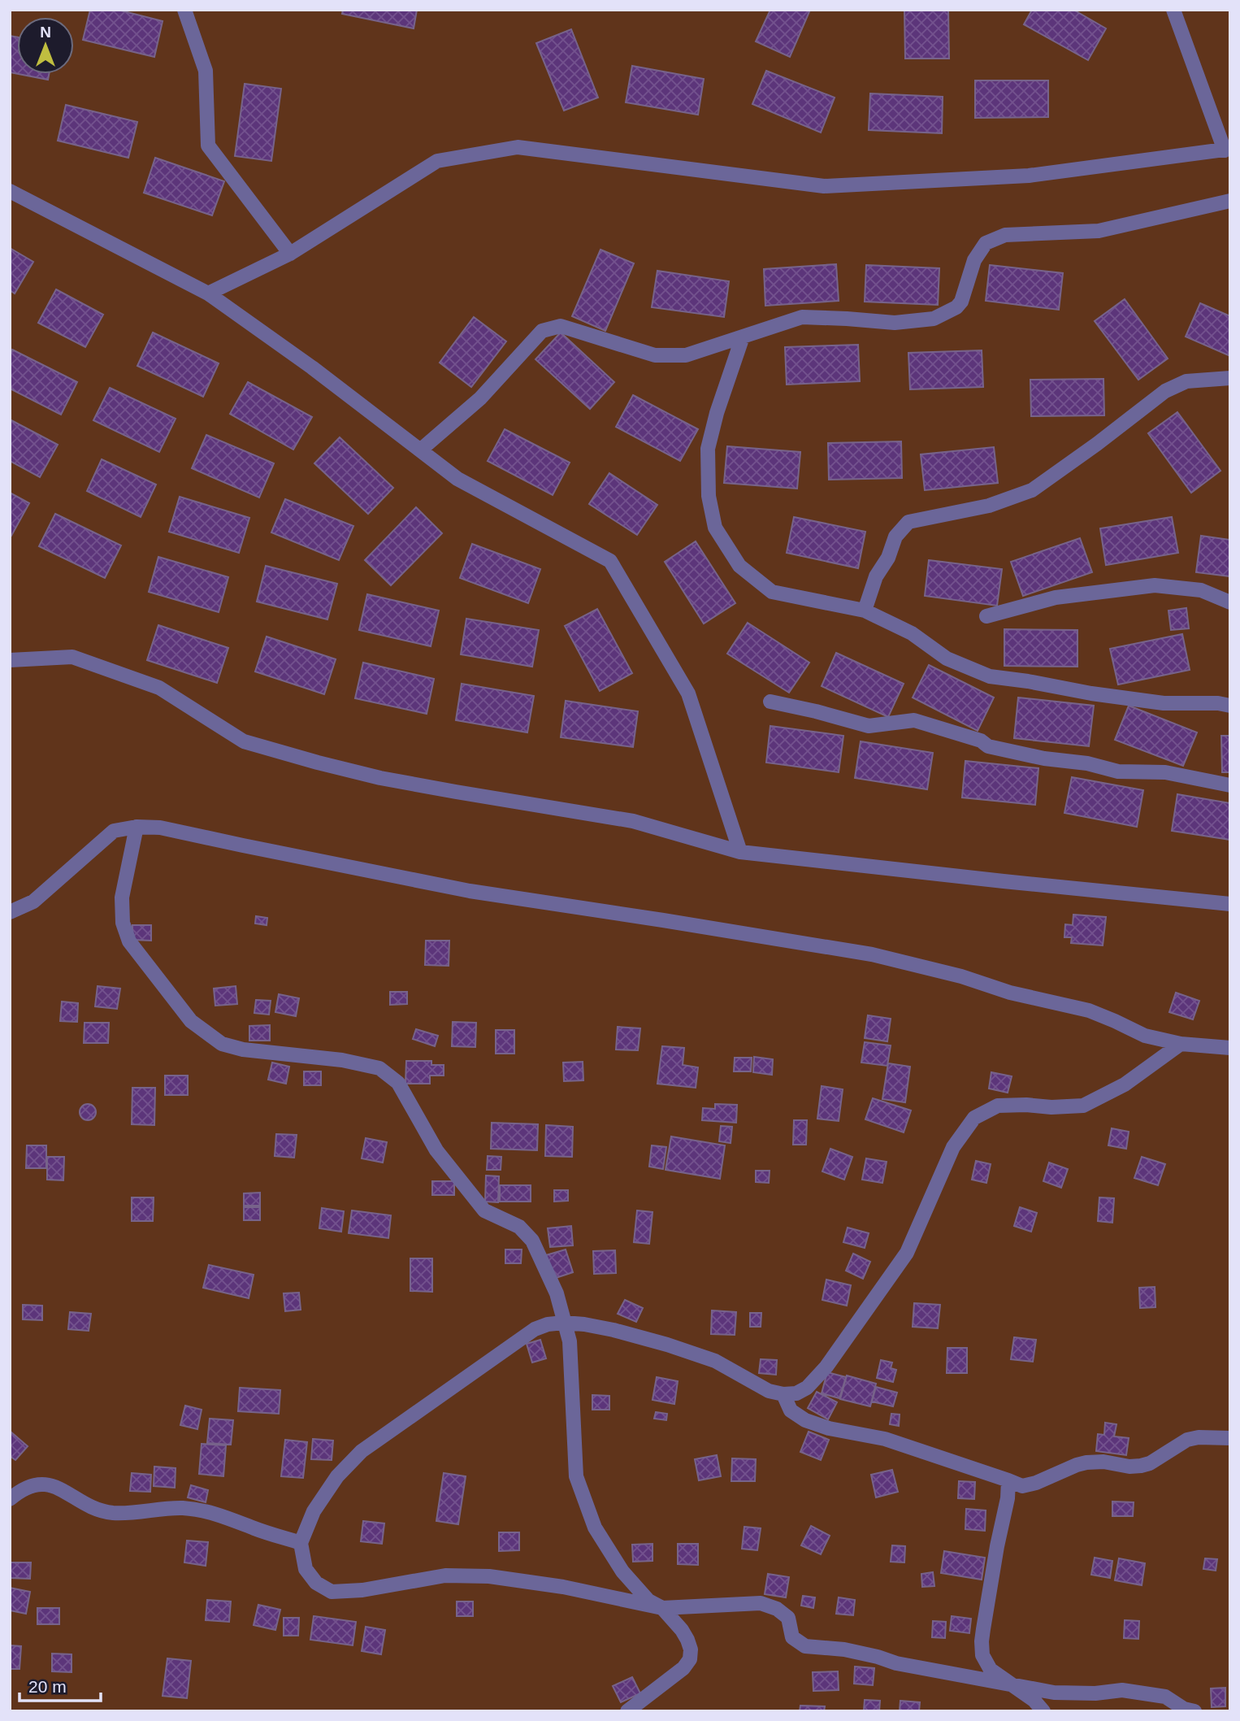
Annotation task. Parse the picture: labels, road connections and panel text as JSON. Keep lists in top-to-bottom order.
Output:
{
  "scale_bar": "20 m",
  "north": "top"
}
